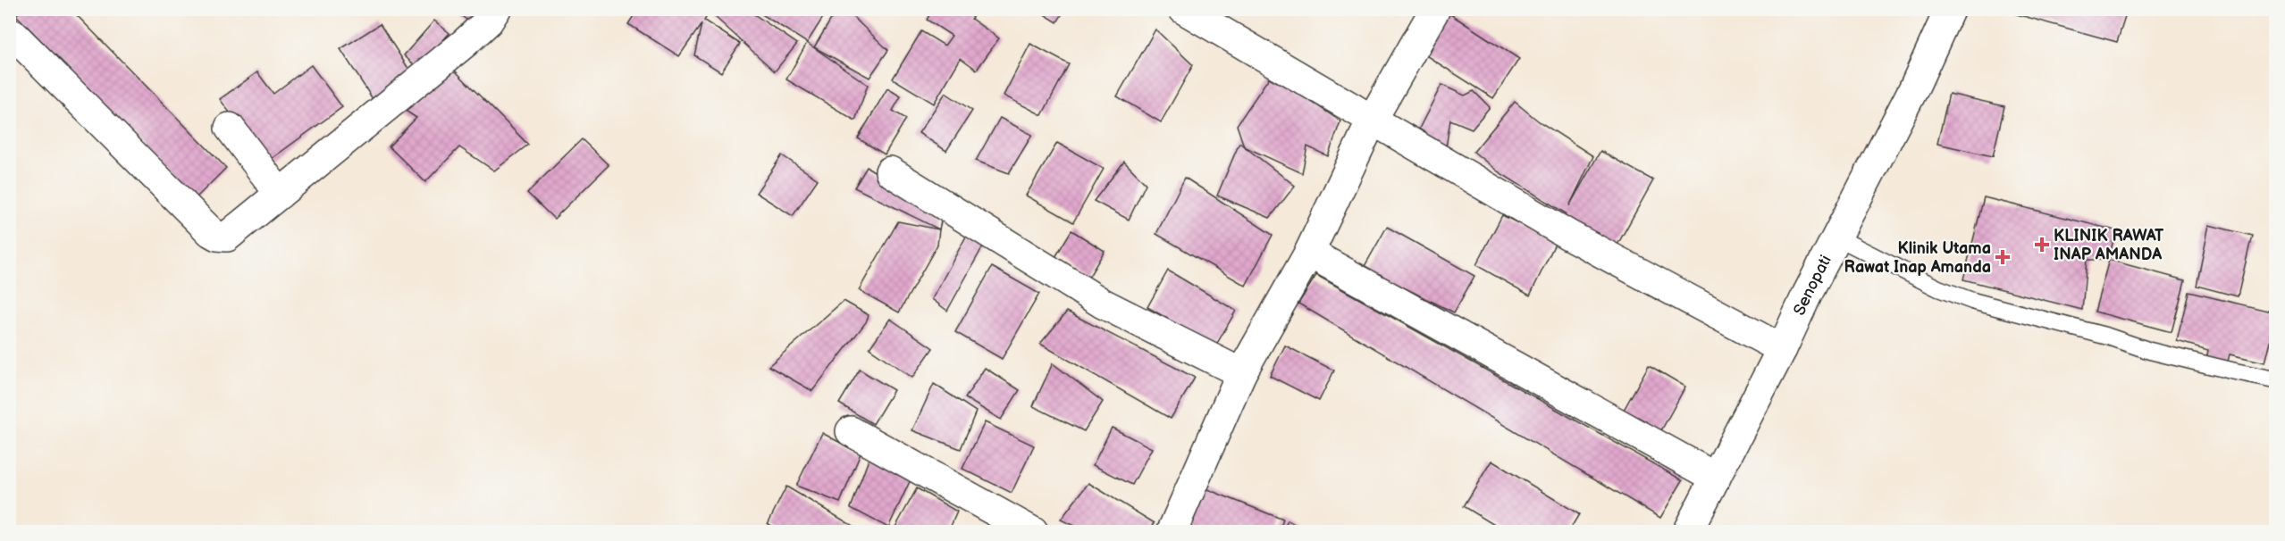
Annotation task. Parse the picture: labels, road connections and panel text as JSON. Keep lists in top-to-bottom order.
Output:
{
  "streets": {
    "street": ["Senopati"]
  },
  "places": {
    "health": ["KLINIK RAWAT INAP AMANDA", "Klinik Utama Rawat Inap Amanda"]
  }
}
